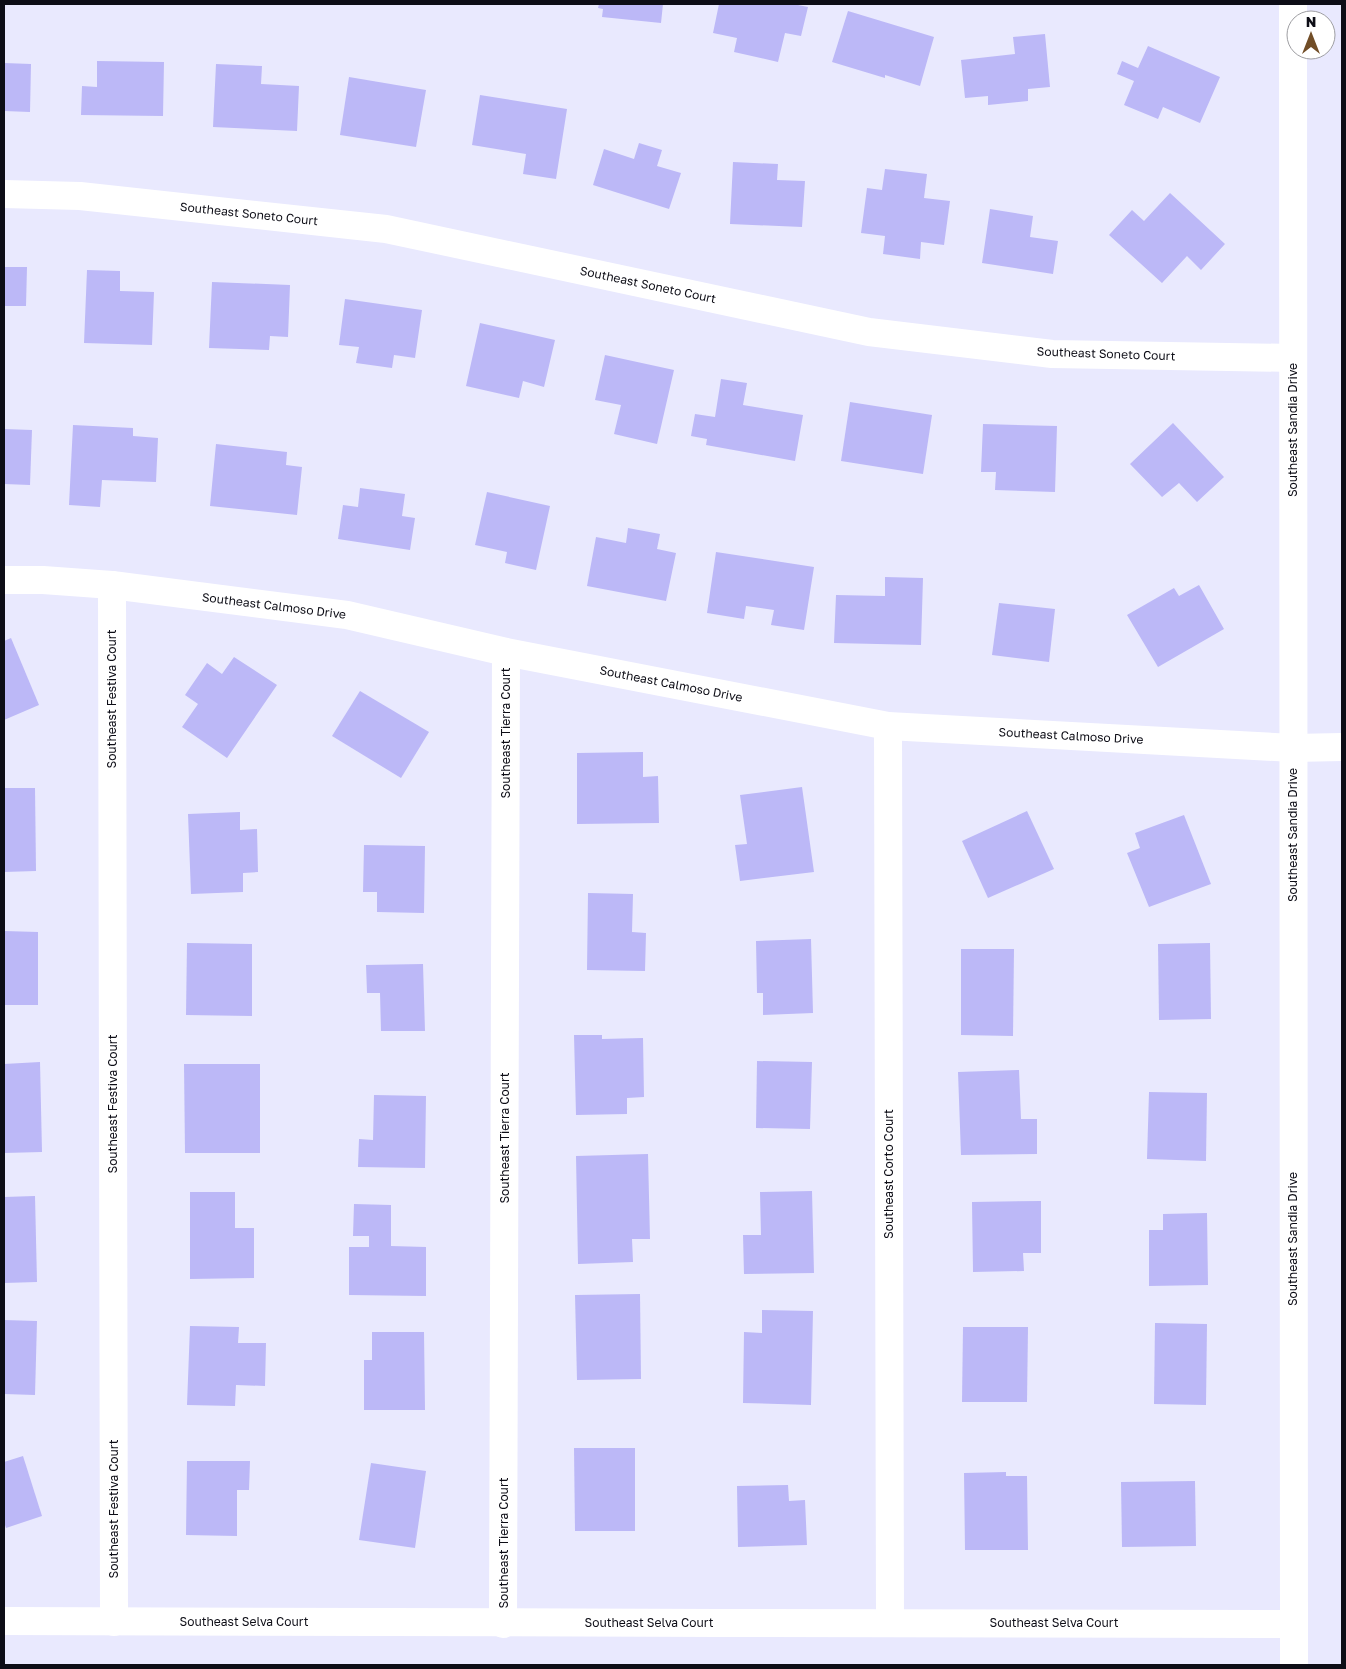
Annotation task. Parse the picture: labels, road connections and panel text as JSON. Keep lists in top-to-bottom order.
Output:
{
  "streets": {
    "street": [
      "Southeast Soneto Court",
      "Southeast Sandia Drive",
      "Southeast Calmoso Drive",
      "Southeast Festiva Court",
      "Southeast Tierra Court",
      "Southeast Corto Court",
      "Southeast Selva Court"
    ]
  },
  "crossings": [
    ["Southeast Soneto Court", "Southeast Sandia Drive"],
    ["Southeast Sandia Drive", "Southeast Calmoso Drive"],
    ["Southeast Sandia Drive", "Southeast Selva Court"],
    ["Southeast Calmoso Drive", "Southeast Festiva Court"],
    ["Southeast Calmoso Drive", "Southeast Tierra Court"],
    ["Southeast Calmoso Drive", "Southeast Corto Court"],
    ["Southeast Festiva Court", "Southeast Selva Court"],
    ["Southeast Tierra Court", "Southeast Selva Court"],
    ["Southeast Corto Court", "Southeast Selva Court"]
  ],
  "north": "top"
}
